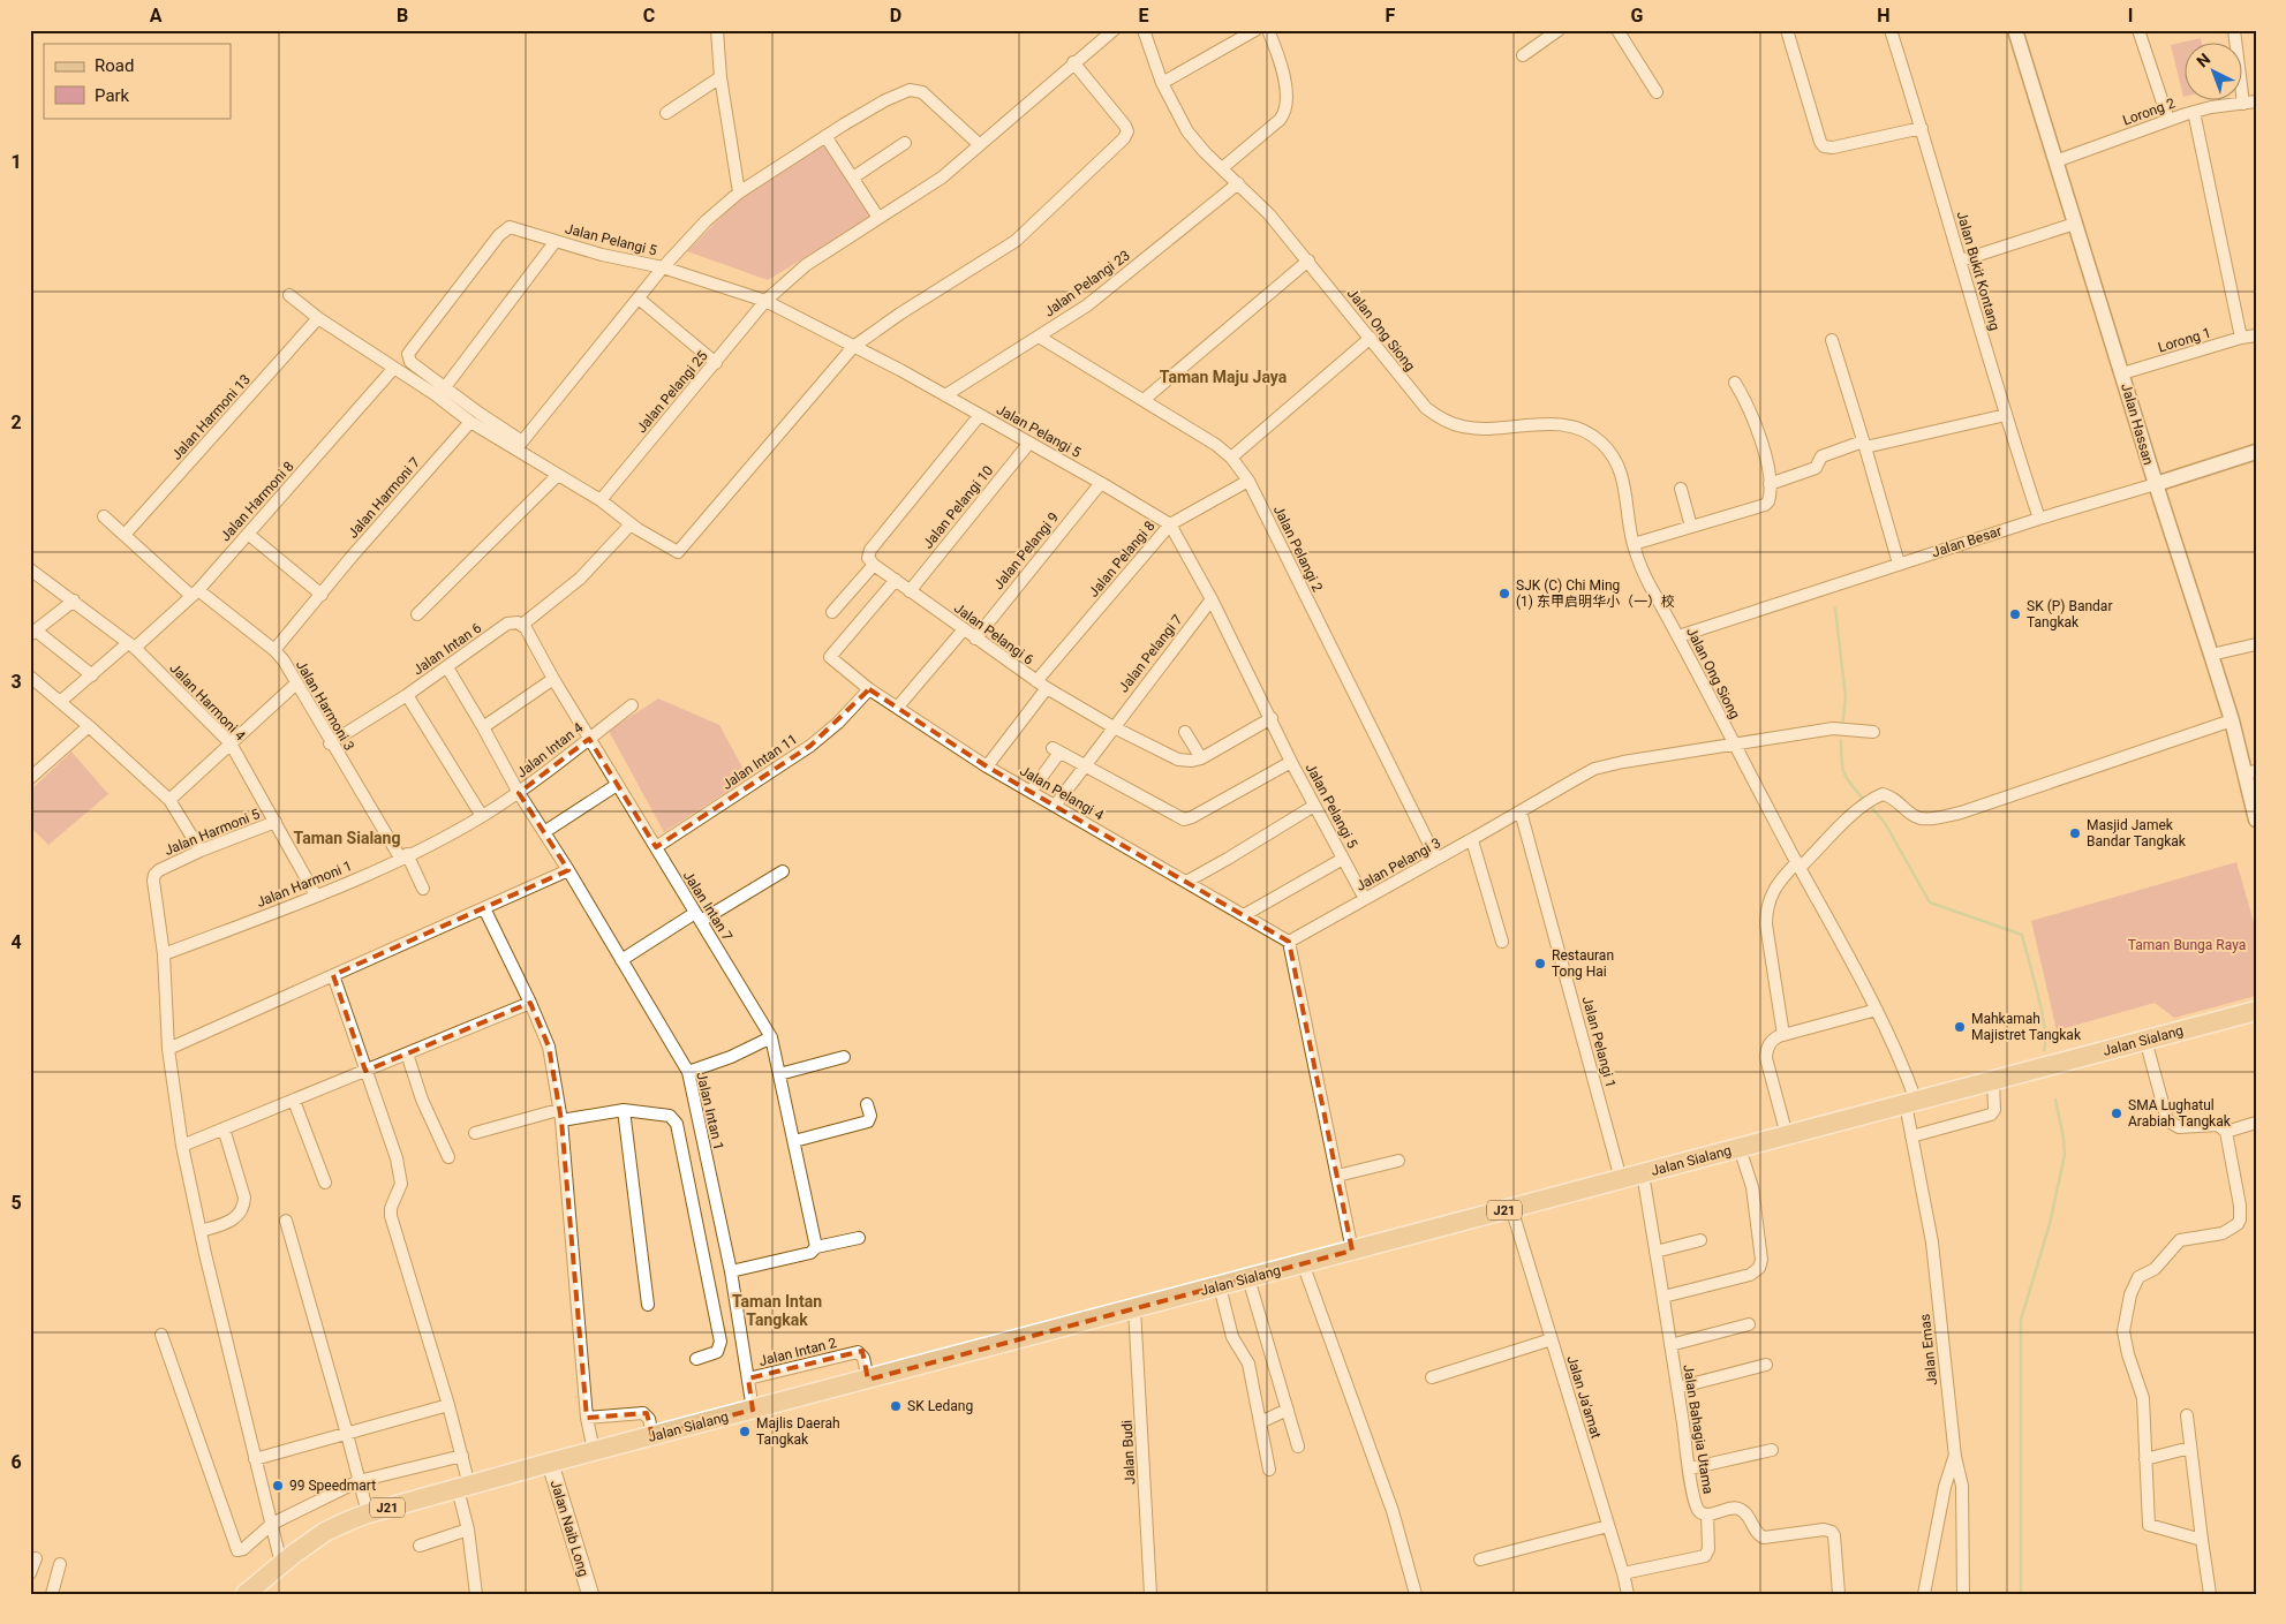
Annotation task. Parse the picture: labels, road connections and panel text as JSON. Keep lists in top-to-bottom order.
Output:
{
  "streets": {
    "main road": ["Jalan Sialang", "J21", "Jalan Naib Long"],
    "street": [
      "Lorong 2",
      "Jalan Pelangi 5",
      "Jalan Bukit Kontang",
      "Jalan Pelangi 23",
      "Jalan Ong Siong",
      "Lorong 1",
      "Jalan Pelangi 25",
      "Jalan Harmoni 13",
      "Jalan Hassan",
      "Jalan Harmoni 7",
      "Jalan Harmoni 8",
      "Jalan Pelangi 10",
      "Jalan Besar",
      "Jalan Pelangi 2",
      "Jalan Pelangi 9",
      "Jalan Pelangi 8",
      "Jalan Pelangi 6",
      "Jalan Intan 6",
      "Jalan Pelangi 7",
      "Jalan Harmoni 4",
      "Jalan Harmoni 3",
      "Jalan Intan 4",
      "Jalan Intan 11",
      "Jalan Pelangi 4",
      "Jalan Harmoni 5",
      "Jalan Pelangi 3",
      "Jalan Harmoni 1",
      "Jalan Intan 7",
      "Jalan Pelangi 1",
      "Jalan Intan 1",
      "Jalan Emas",
      "Jalan Intan 2",
      "Jalan Ja'amat",
      "Jalan Bahagia Utama",
      "Jalan Budi"
    ]
  },
  "crossings": [
    ["Lorong 2", "Jalan Hassan"],
    ["Jalan Pelangi 5", "Jalan Pelangi 23"],
    ["Jalan Pelangi 5", "Jalan Pelangi 25"],
    ["Jalan Pelangi 5", "Jalan Pelangi 10"],
    ["Jalan Pelangi 5", "Jalan Pelangi 9"],
    ["Jalan Pelangi 5", "Jalan Pelangi 8"],
    ["Jalan Pelangi 5", "Jalan Pelangi 7"],
    ["Jalan Pelangi 5", "Jalan Pelangi 3"],
    ["Jalan Bukit Kontang", "Jalan Besar"],
    ["Jalan Pelangi 23", "Jalan Ong Siong"],
    ["Jalan Pelangi 23", "Jalan Pelangi 2"],
    ["Jalan Ong Siong", "Jalan Besar"],
    ["Jalan Ong Siong", "Jalan Pelangi 3"],
    ["Jalan Ong Siong", "Jalan Sialang"],
    ["Jalan Ong Siong", "Jalan Emas"],
    ["Lorong 1", "Jalan Hassan"],
    ["Jalan Harmoni 13", "Jalan Harmoni 3"],
    ["Jalan Hassan", "Jalan Besar"],
    ["Jalan Harmoni 7", "Jalan Harmoni 3"],
    ["Jalan Harmoni 8", "Jalan Harmoni 4"],
    ["Jalan Harmoni 8", "Jalan Harmoni 3"],
    ["Jalan Pelangi 10", "Jalan Pelangi 6"],
    ["Jalan Pelangi 2", "Jalan Pelangi 8"],
    ["Jalan Pelangi 2", "Jalan Pelangi 3"],
    ["Jalan Pelangi 9", "Jalan Pelangi 6"],
    ["Jalan Pelangi 8", "Jalan Pelangi 6"],
    ["Jalan Pelangi 6", "Jalan Pelangi 7"],
    ["Jalan Pelangi 6", "Jalan Pelangi 4"],
    ["Jalan Intan 6", "Jalan Harmoni 3"],
    ["Jalan Intan 6", "Jalan Intan 7"],
    ["Jalan Intan 6", "Jalan Intan 1"],
    ["Jalan Pelangi 7", "Jalan Pelangi 4"],
    ["Jalan Harmoni 4", "Jalan Harmoni 5"],
    ["Jalan Harmoni 4", "Jalan Harmoni 1"],
    ["Jalan Harmoni 3", "Jalan Harmoni 1"],
    ["Jalan Intan 4", "Jalan Harmoni 1"],
    ["Jalan Intan 4", "Jalan Intan 7"],
    ["Jalan Intan 4", "Jalan Intan 1"],
    ["Jalan Intan 11", "Jalan Pelangi 4"],
    ["Jalan Intan 11", "Jalan Intan 7"],
    ["Jalan Pelangi 4", "Jalan Pelangi 3"],
    ["Jalan Harmoni 5", "Jalan Harmoni 1"],
    ["Jalan Pelangi 3", "Jalan Pelangi 1"],
    ["Jalan Sialang", "Jalan Pelangi 1"],
    ["Jalan Sialang", "Jalan Intan 1"],
    ["Jalan Sialang", "Jalan Emas"],
    ["Jalan Sialang", "Jalan Intan 2"],
    ["Jalan Sialang", "Jalan Ja'amat"],
    ["Jalan Sialang", "Jalan Bahagia Utama"],
    ["Jalan Sialang", "Jalan Budi"],
    ["Jalan Sialang", "Jalan Naib Long"],
    ["Jalan Intan 1", "Jalan Intan 2"]
  ],
  "districts": ["Taman Maju Jaya", "Taman Sialang", "Taman Intan Tangkak"],
  "parks": ["Taman Bunga Raya"],
  "places": [
    "SJK (C) Chi Ming (1) 东甲启明华小（一）校",
    "SK (P) Bandar Tangkak",
    "Masjid Jamek Bandar Tangkak",
    "Restauran Tong Hai",
    "Mahkamah Majistret Tangkak",
    "SMA Lughatul Arabiah Tangkak",
    "SK Ledang",
    "Majlis Daerah Tangkak",
    "99 Speedmart"
  ],
  "legend": ["Road", "Park"],
  "north": "top left",
  "grid": {
    "columns": [
      "A",
      "B",
      "C",
      "D",
      "E",
      "F",
      "G",
      "H",
      "I"
    ],
    "rows": [
      "1",
      "2",
      "3",
      "4",
      "5",
      "6"
    ]
  }
}
